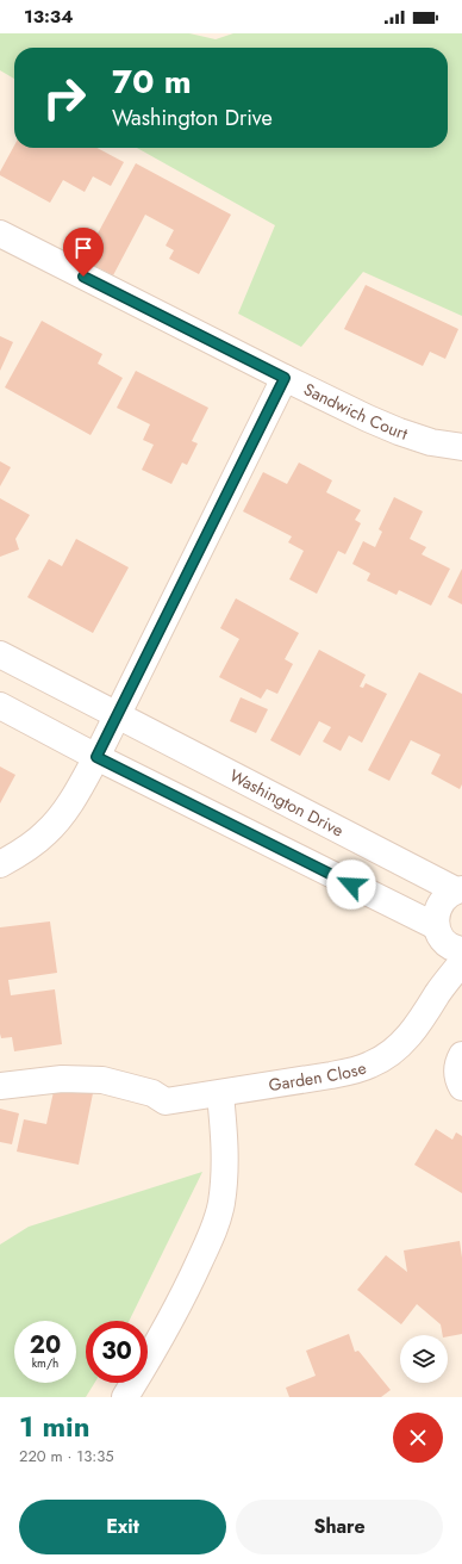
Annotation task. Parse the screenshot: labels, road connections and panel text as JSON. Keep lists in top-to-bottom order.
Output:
{
  "streets": {
    "street": ["Sandwich Court", "Washington Drive", "Garden Close"]
  },
  "page": {
    "status": "13:34",
    "turn": ["70 m", "Washington Drive"],
    "speed": "20 km/h",
    "limit": "30",
    "heading": ["1 min", "220 m · 13:35"],
    "buttons": ["Exit", "Share"]
  }
}
